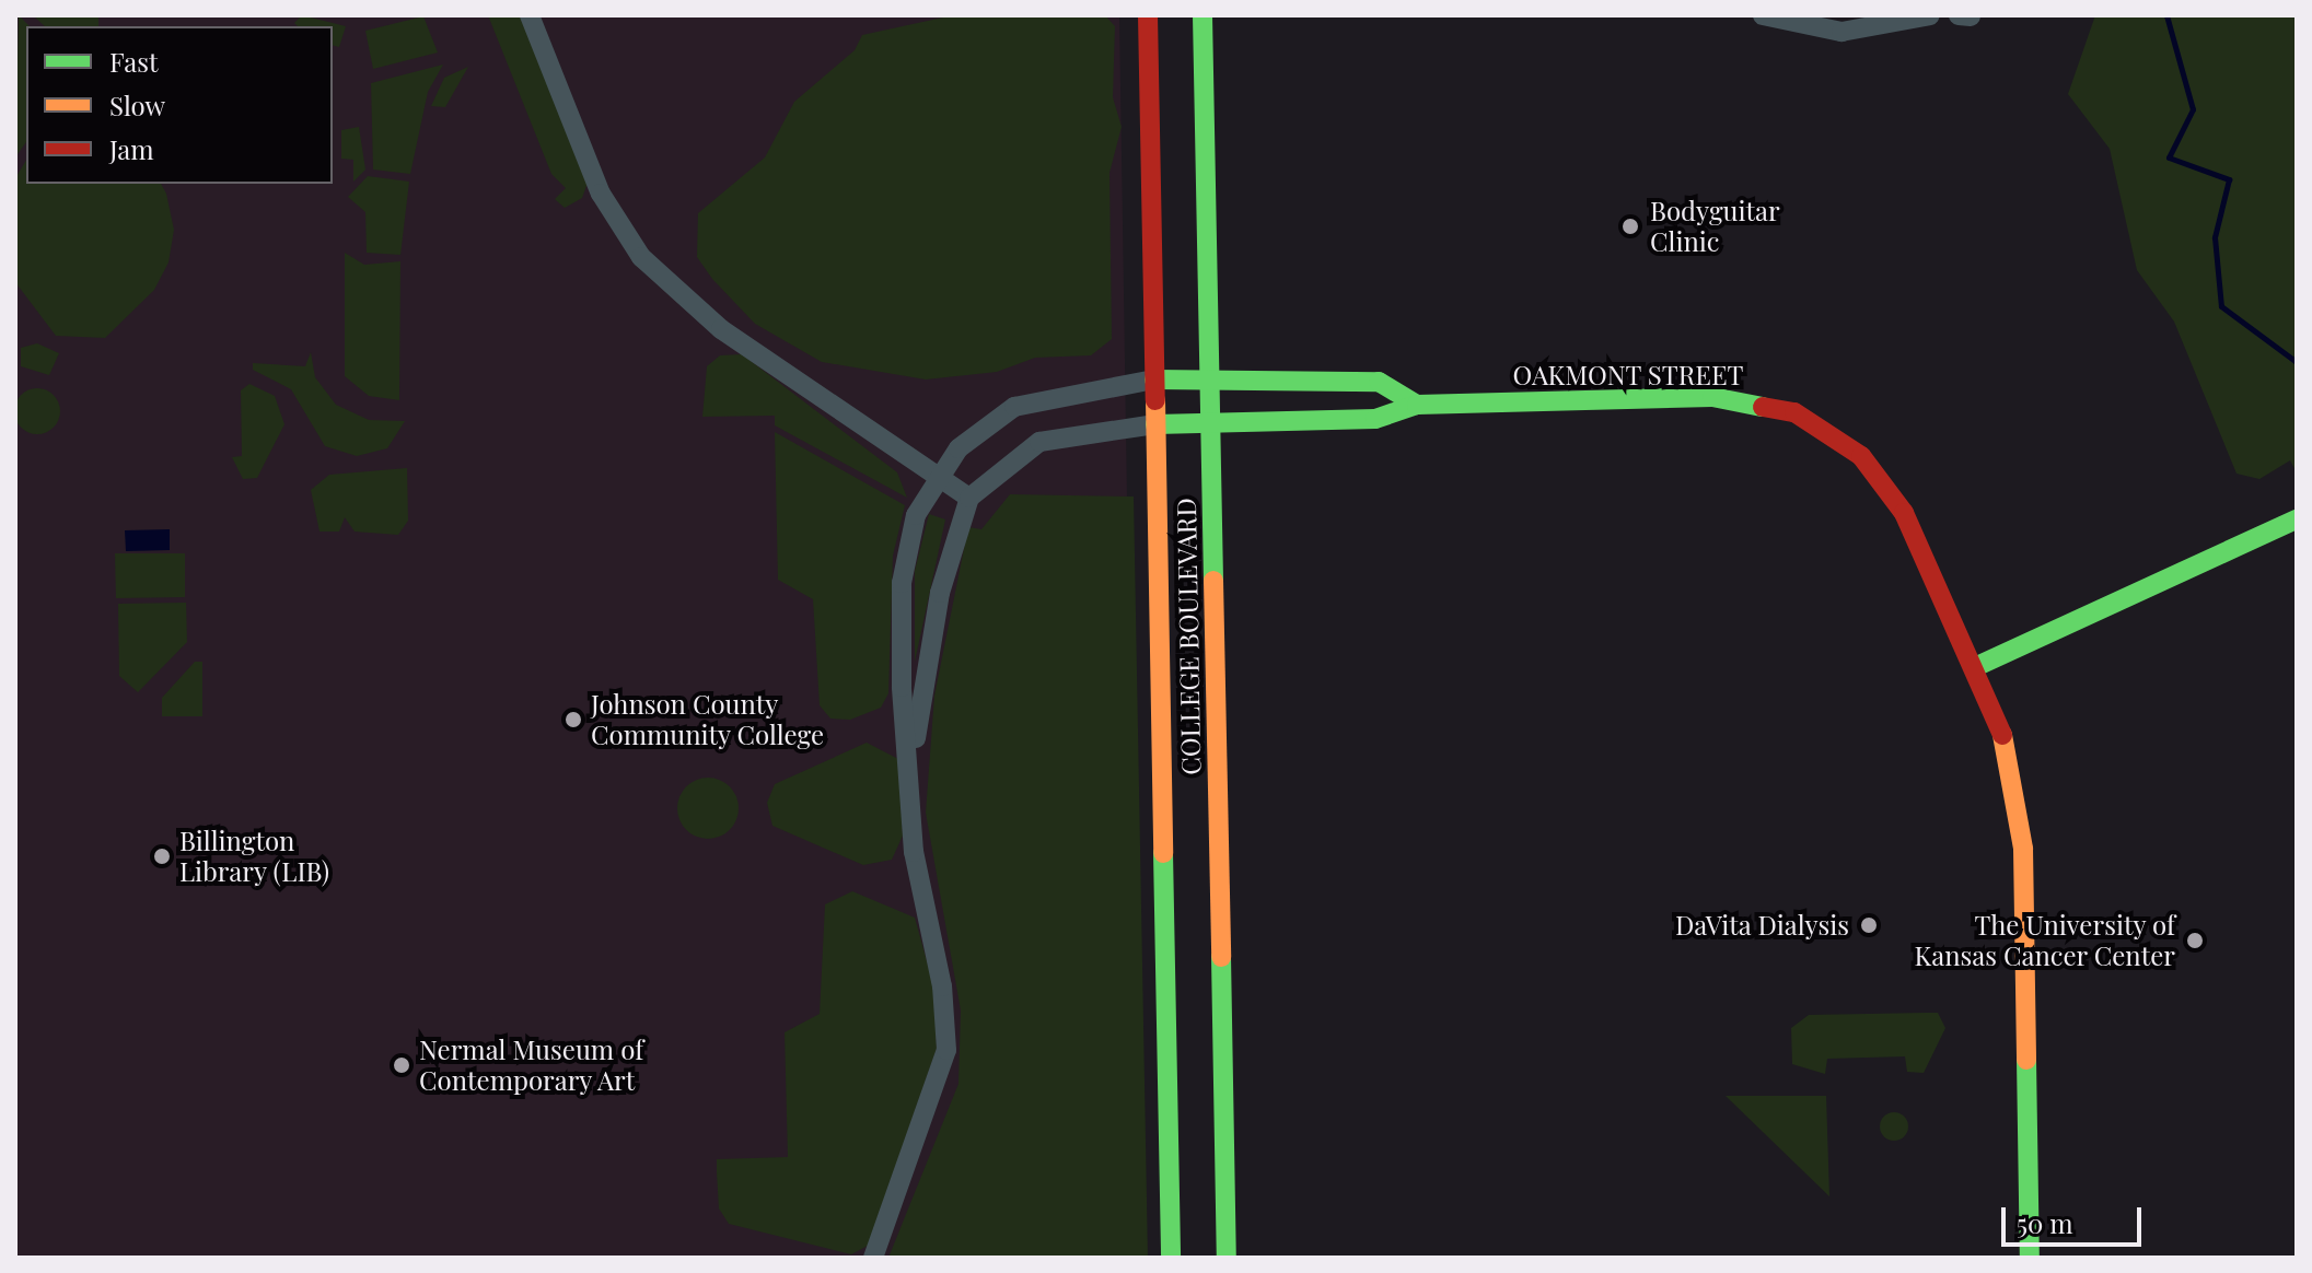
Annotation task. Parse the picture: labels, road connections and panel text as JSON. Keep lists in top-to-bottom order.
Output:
{
  "streets": {
    "main road": ["OAKMONT STREET", "COLLEGE BOULEVARD"]
  },
  "crossings": [
    ["OAKMONT STREET", "COLLEGE BOULEVARD"]
  ],
  "places": [
    "Bodyguitar Clinic",
    "Johnson County Community College",
    "Billington Library (LIB)",
    "DaVita Dialysis",
    "The University of Kansas Cancer Center",
    "Nermal Museum of Contemporary Art"
  ],
  "legend": ["Fast", "Slow", "Jam"],
  "scale_bar": "50 m"
}
